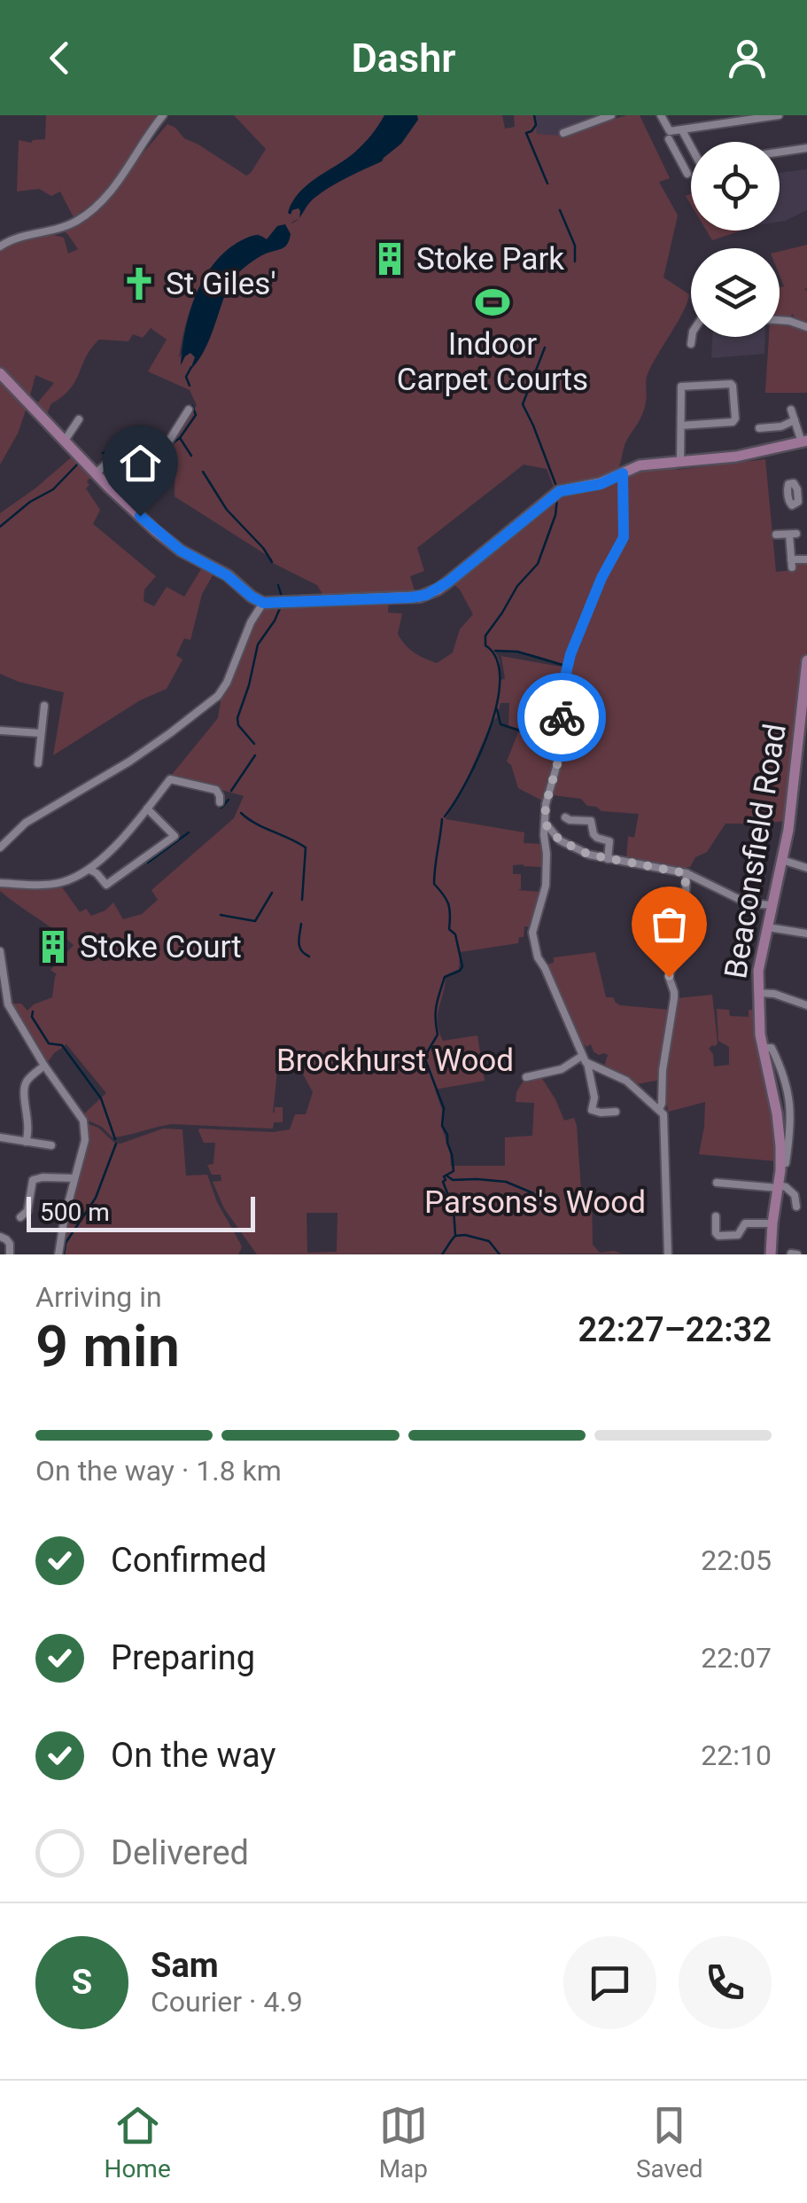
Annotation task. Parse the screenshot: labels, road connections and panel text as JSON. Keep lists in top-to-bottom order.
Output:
{
  "streets": {
    "main road": ["Beaconsfield Road"]
  },
  "parks": ["Brockhurst Wood", "Parsons's Wood"],
  "places": {
    "building": ["Stoke Park", "Stoke Court"],
    "church": ["St Giles'"],
    "sports": ["Indoor Carpet Courts"]
  },
  "scale_bar": "500 m",
  "page": {
    "header": "Dashr",
    "scale": "500 m",
    "heading": ["9 min", "Arriving in", "22:27–22:32"],
    "panel": ["Sam", "Courier · 4.9"],
    "bar": "On the way · 1.8 km",
    "list": [
      ["Confirmed", "22:05"],
      ["Preparing", "22:07"],
      ["On the way", "22:10"],
      "Delivered"
    ],
    "round": "S",
    "tabs": ["Home", "Map", "Saved"]
  }
}
